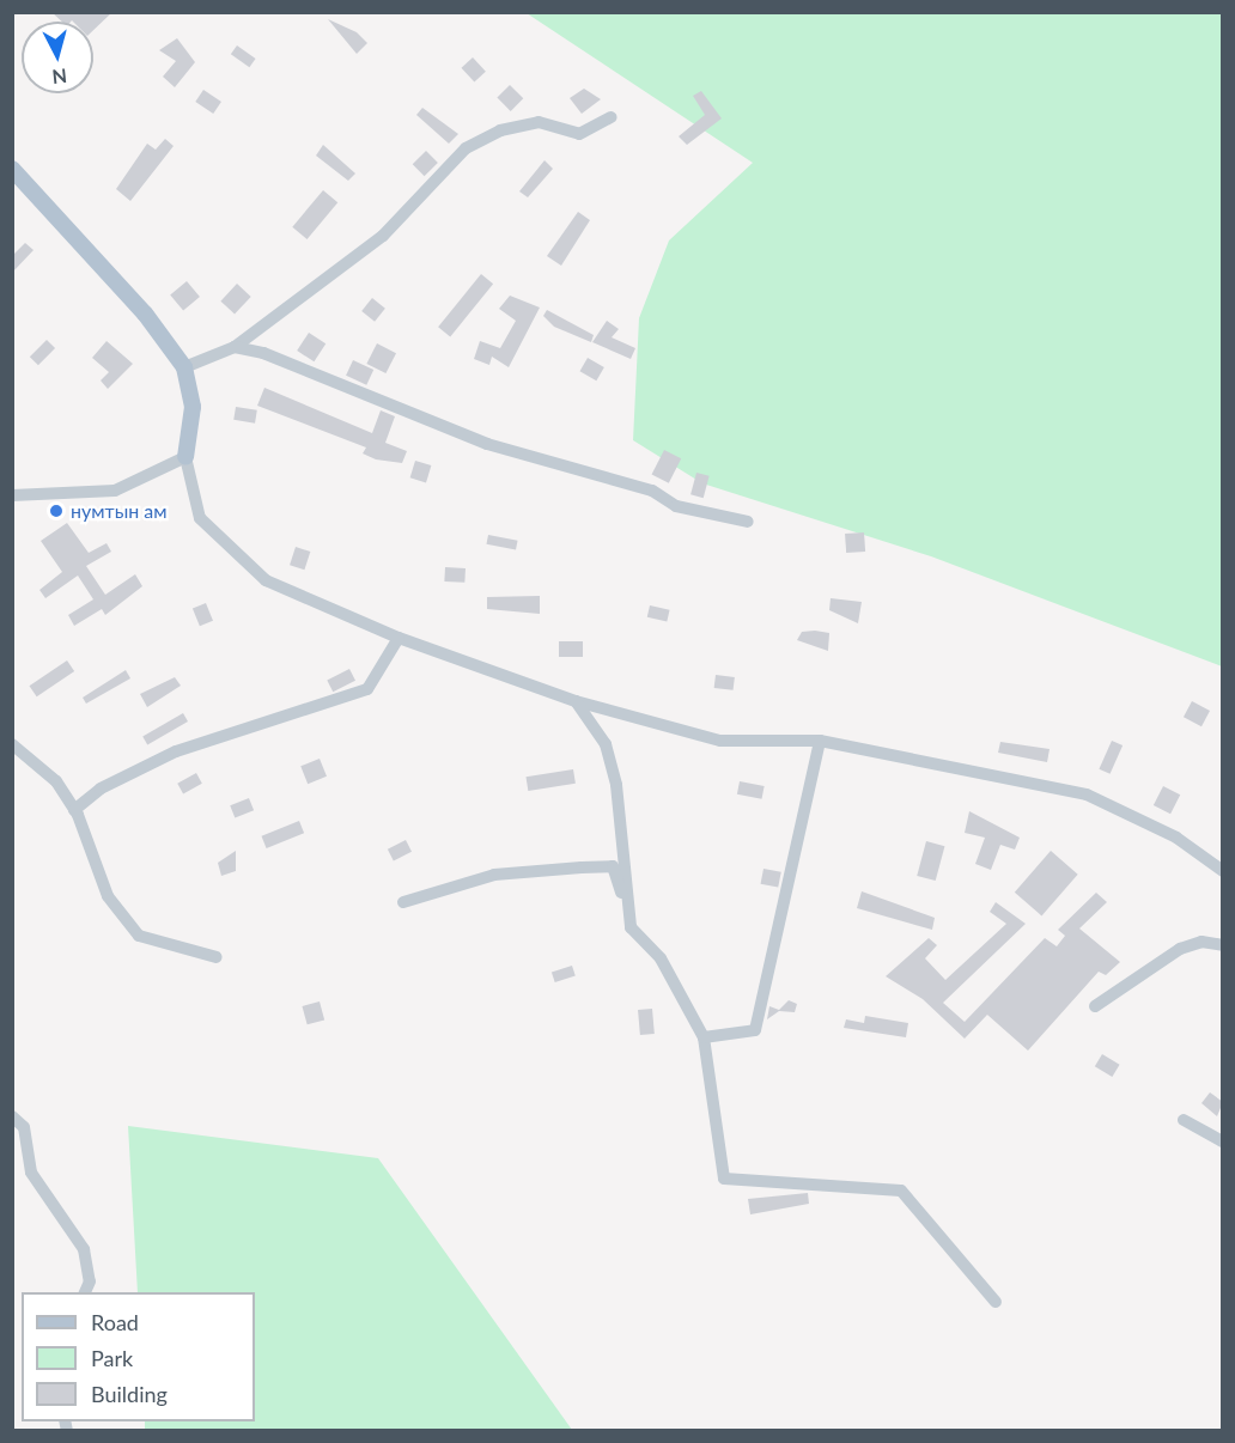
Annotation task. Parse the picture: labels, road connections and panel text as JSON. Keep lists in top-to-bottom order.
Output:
{
  "places": ["нумтын ам"],
  "legend": ["Road", "Park", "Building"],
  "north": "bottom"
}
